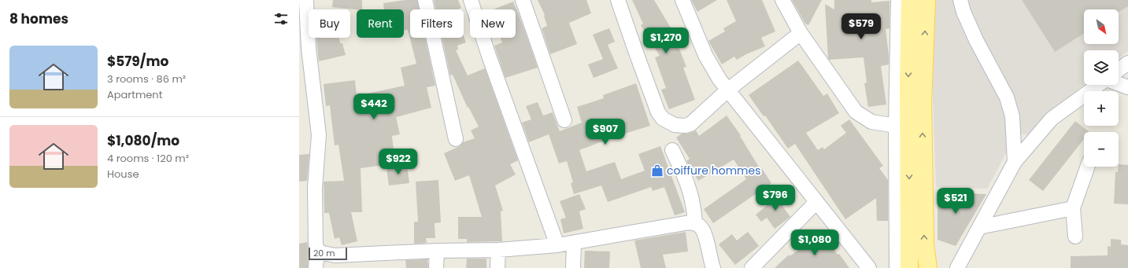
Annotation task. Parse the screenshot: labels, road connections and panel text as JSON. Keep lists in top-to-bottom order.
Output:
{
  "places": {
    "shop": ["coiffure hommes"]
  },
  "scale_bar": "20 m",
  "north": "bottom right",
  "page": {
    "heading": "8 homes",
    "map_buttons": ["+", "−"],
    "chip": [
      "Buy",
      "Rent",
      "Filters",
      "New"
    ],
    "price": [
      "$579",
      "$1,270",
      "$442",
      "$907",
      "$922",
      "$796",
      "$521",
      "$1,080"
    ],
    "list": [
      {
        "name": "$579/mo",
        "note": "3 rooms · 86 m² · Apartment"
      },
      {
        "name": "$1,080/mo",
        "note": "4 rooms · 120 m² · House"
      }
    ],
    "scale": "20 m"
  }
}
